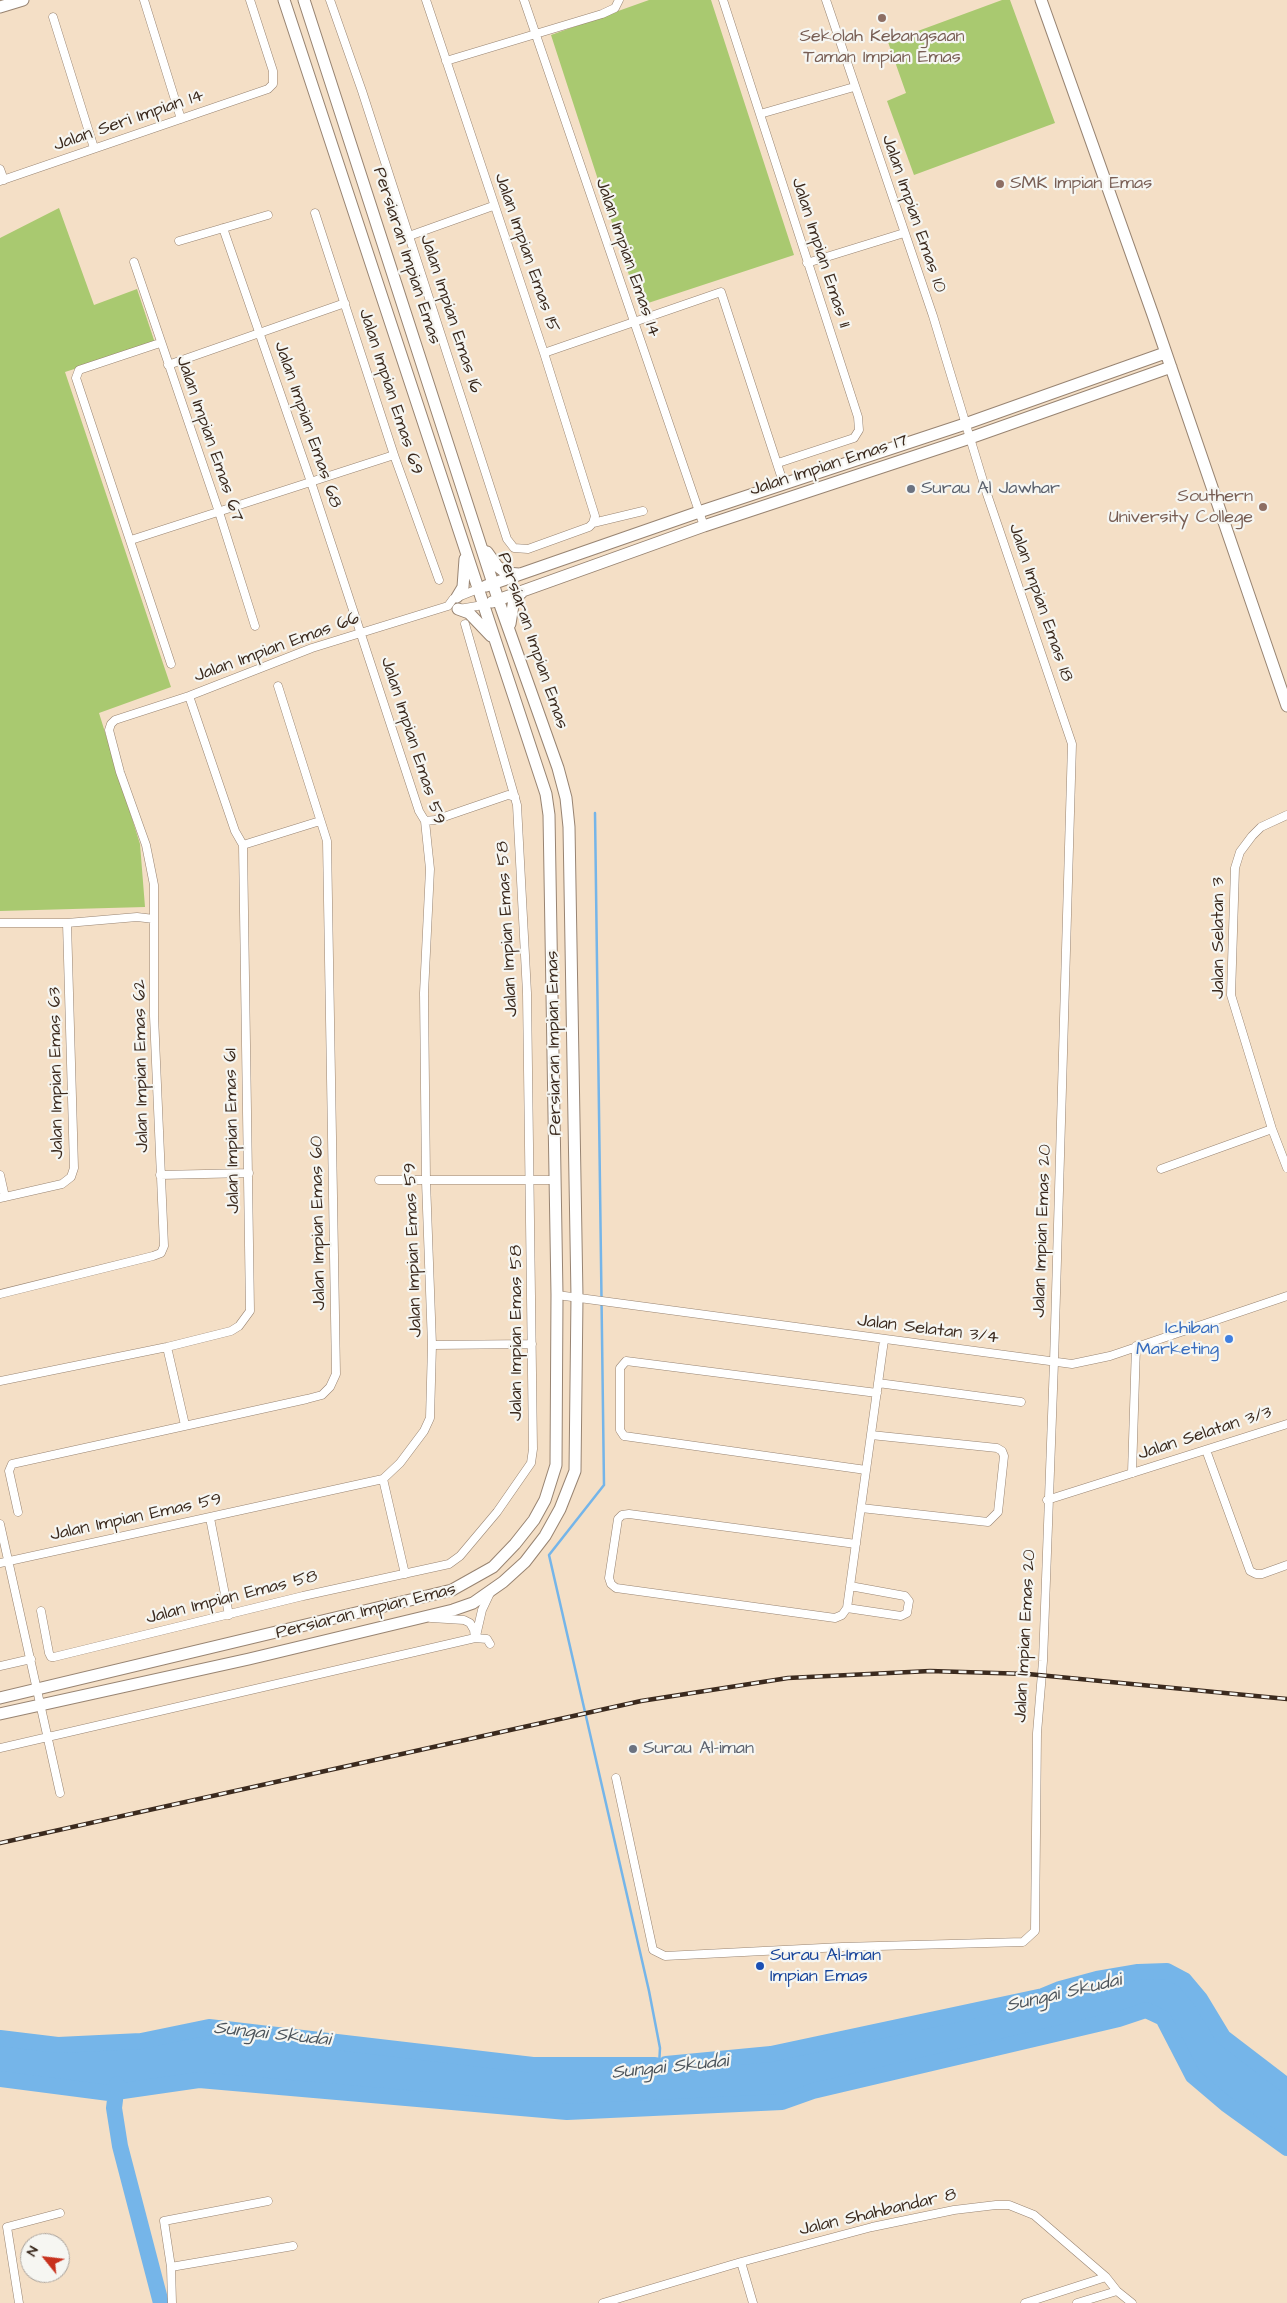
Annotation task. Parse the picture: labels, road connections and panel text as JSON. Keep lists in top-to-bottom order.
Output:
{
  "streets": {
    "main road": ["Persiaran Impian Emas", "Jalan Impian Emas 17"],
    "street": [
      "Jalan Seri Impian 14",
      "Jalan Impian Emas 10",
      "Jalan Impian Emas 15",
      "Jalan Impian Emas 11",
      "Jalan Impian Emas 14",
      "Jalan Impian Emas 16",
      "Jalan Impian Emas 69",
      "Jalan Impian Emas 68",
      "Jalan Impian Emas 67",
      "Jalan Impian Emas 18",
      "Jalan Impian Emas 66",
      "Jalan Impian Emas 59",
      "Jalan Impian Emas 58",
      "Jalan Selatan 3",
      "Jalan Impian Emas 62",
      "Jalan Impian Emas 63",
      "Jalan Impian Emas 61",
      "Jalan Impian Emas 60",
      "Jalan Impian Emas 20",
      "Jalan Selatan 3/4",
      "Jalan Selatan 3/3",
      "Jalan Shahbandar 8"
    ]
  },
  "crossings": [
    ["Jalan Impian Emas 10", "Jalan Impian Emas 17"],
    ["Jalan Impian Emas 10", "Jalan Impian Emas 18"],
    ["Jalan Impian Emas 15", "Jalan Impian Emas 16"],
    ["Persiaran Impian Emas", "Jalan Impian Emas 17"],
    ["Persiaran Impian Emas", "Jalan Impian Emas 66"],
    ["Persiaran Impian Emas", "Jalan Selatan 3/4"],
    ["Jalan Impian Emas 14", "Jalan Impian Emas 17"],
    ["Jalan Impian Emas 68", "Jalan Impian Emas 66"],
    ["Jalan Impian Emas 68", "Jalan Impian Emas 59"],
    ["Jalan Impian Emas 17", "Jalan Impian Emas 18"],
    ["Jalan Impian Emas 17", "Jalan Impian Emas 66"],
    ["Jalan Impian Emas 18", "Jalan Impian Emas 20"],
    ["Jalan Impian Emas 66", "Jalan Impian Emas 59"],
    ["Jalan Impian Emas 66", "Jalan Impian Emas 62"],
    ["Jalan Impian Emas 66", "Jalan Impian Emas 61"],
    ["Jalan Impian Emas 20", "Jalan Selatan 3/4"],
    ["Jalan Impian Emas 20", "Jalan Selatan 3/3"],
    ["Jalan Selatan 3/4", "Jalan Selatan 3/3"]
  ],
  "water": ["Sungai Skudai"],
  "places": [
    "Sekolah Kebangsaan Taman Impian Emas",
    "SMK Impian Emas",
    "Surau Al Jawhar",
    "Southern University College",
    "Ichiban Marketing",
    "Surau Al-iman",
    "Surau Al-Iman Impian Emas"
  ],
  "north": "top left"
}
